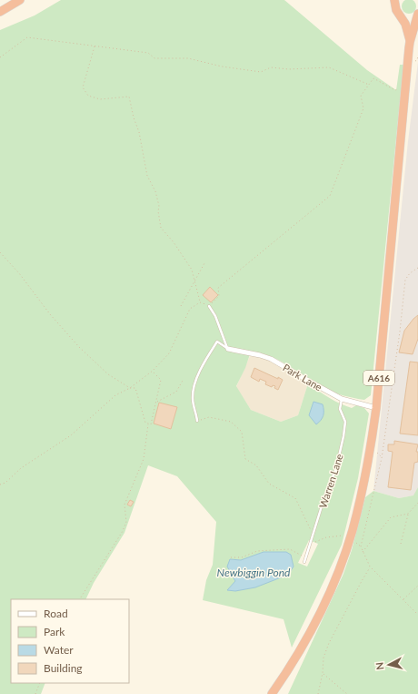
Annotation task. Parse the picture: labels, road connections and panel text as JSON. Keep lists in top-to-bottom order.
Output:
{
  "streets": {
    "highway": ["A616"],
    "street": ["Park Lane"],
    "lane": ["Warren Lane"]
  },
  "crossings": [
    ["Park Lane", "A616"],
    ["Park Lane", "Warren Lane"]
  ],
  "water": ["Newbiggin Pond"],
  "legend": [
    "Road",
    "Park",
    "Water",
    "Building"
  ],
  "north": "left"
}
